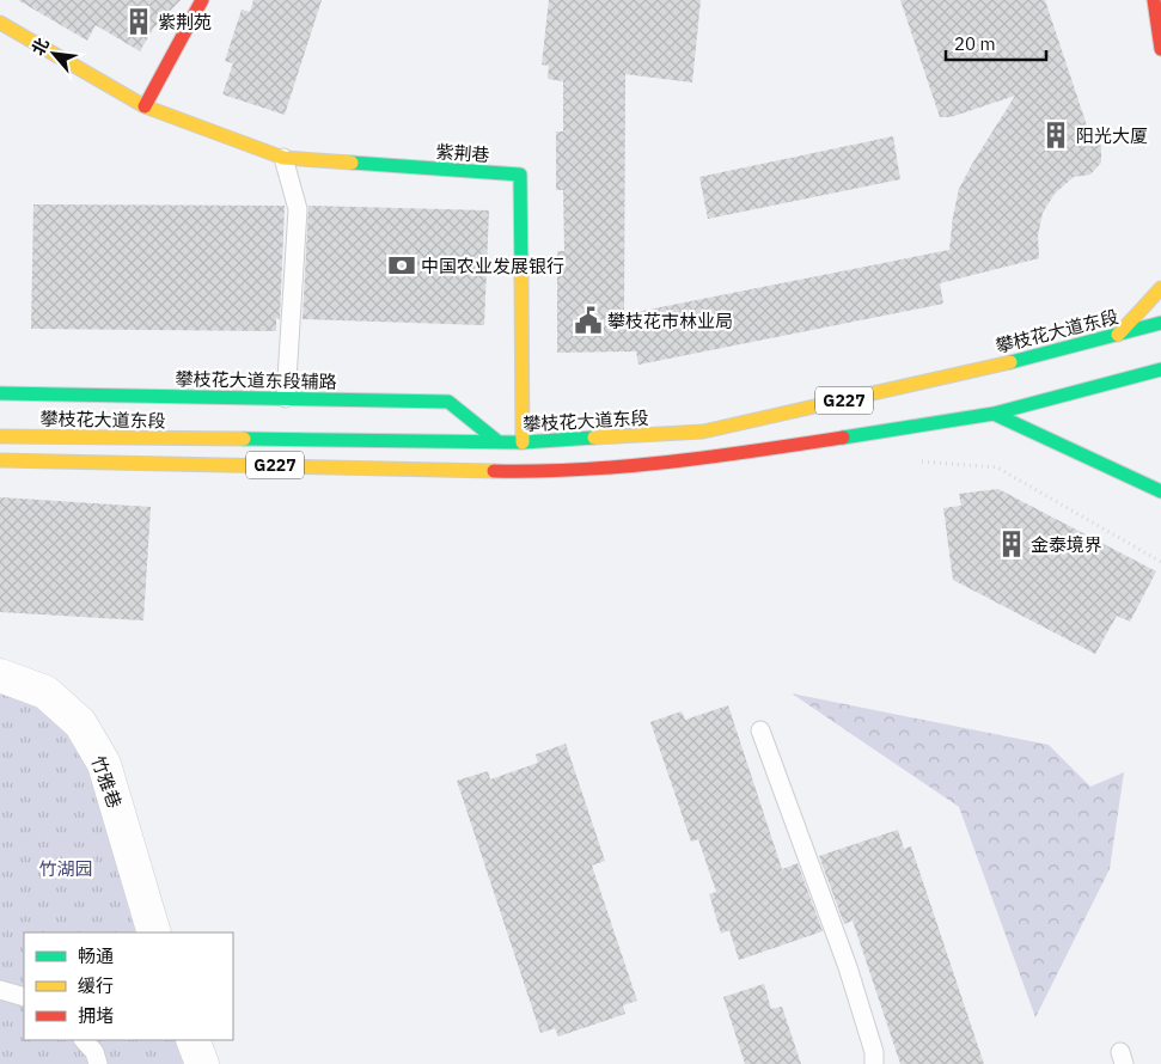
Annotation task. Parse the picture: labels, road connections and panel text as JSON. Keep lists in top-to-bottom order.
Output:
{
  "streets": {
    "main road": [
      "紫荆巷",
      "攀枝花大道东段",
      "攀枝花大道东段辅路",
      "G227"
    ],
    "street": ["竹雅巷"]
  },
  "crossings": [
    ["紫荆巷", "攀枝花大道东段"],
    ["攀枝花大道东段", "攀枝花大道东段辅路"]
  ],
  "parks": ["竹湖园"],
  "places": {
    "building": ["紫荆苑", "阳光大厦", "金泰境界"],
    "bank": ["中国农业发展银行"],
    "public building": ["攀枝花市林业局"]
  },
  "legend": ["畅通", "缓行", "拥堵"],
  "scale_bar": "20 m",
  "north": "top left"
}
